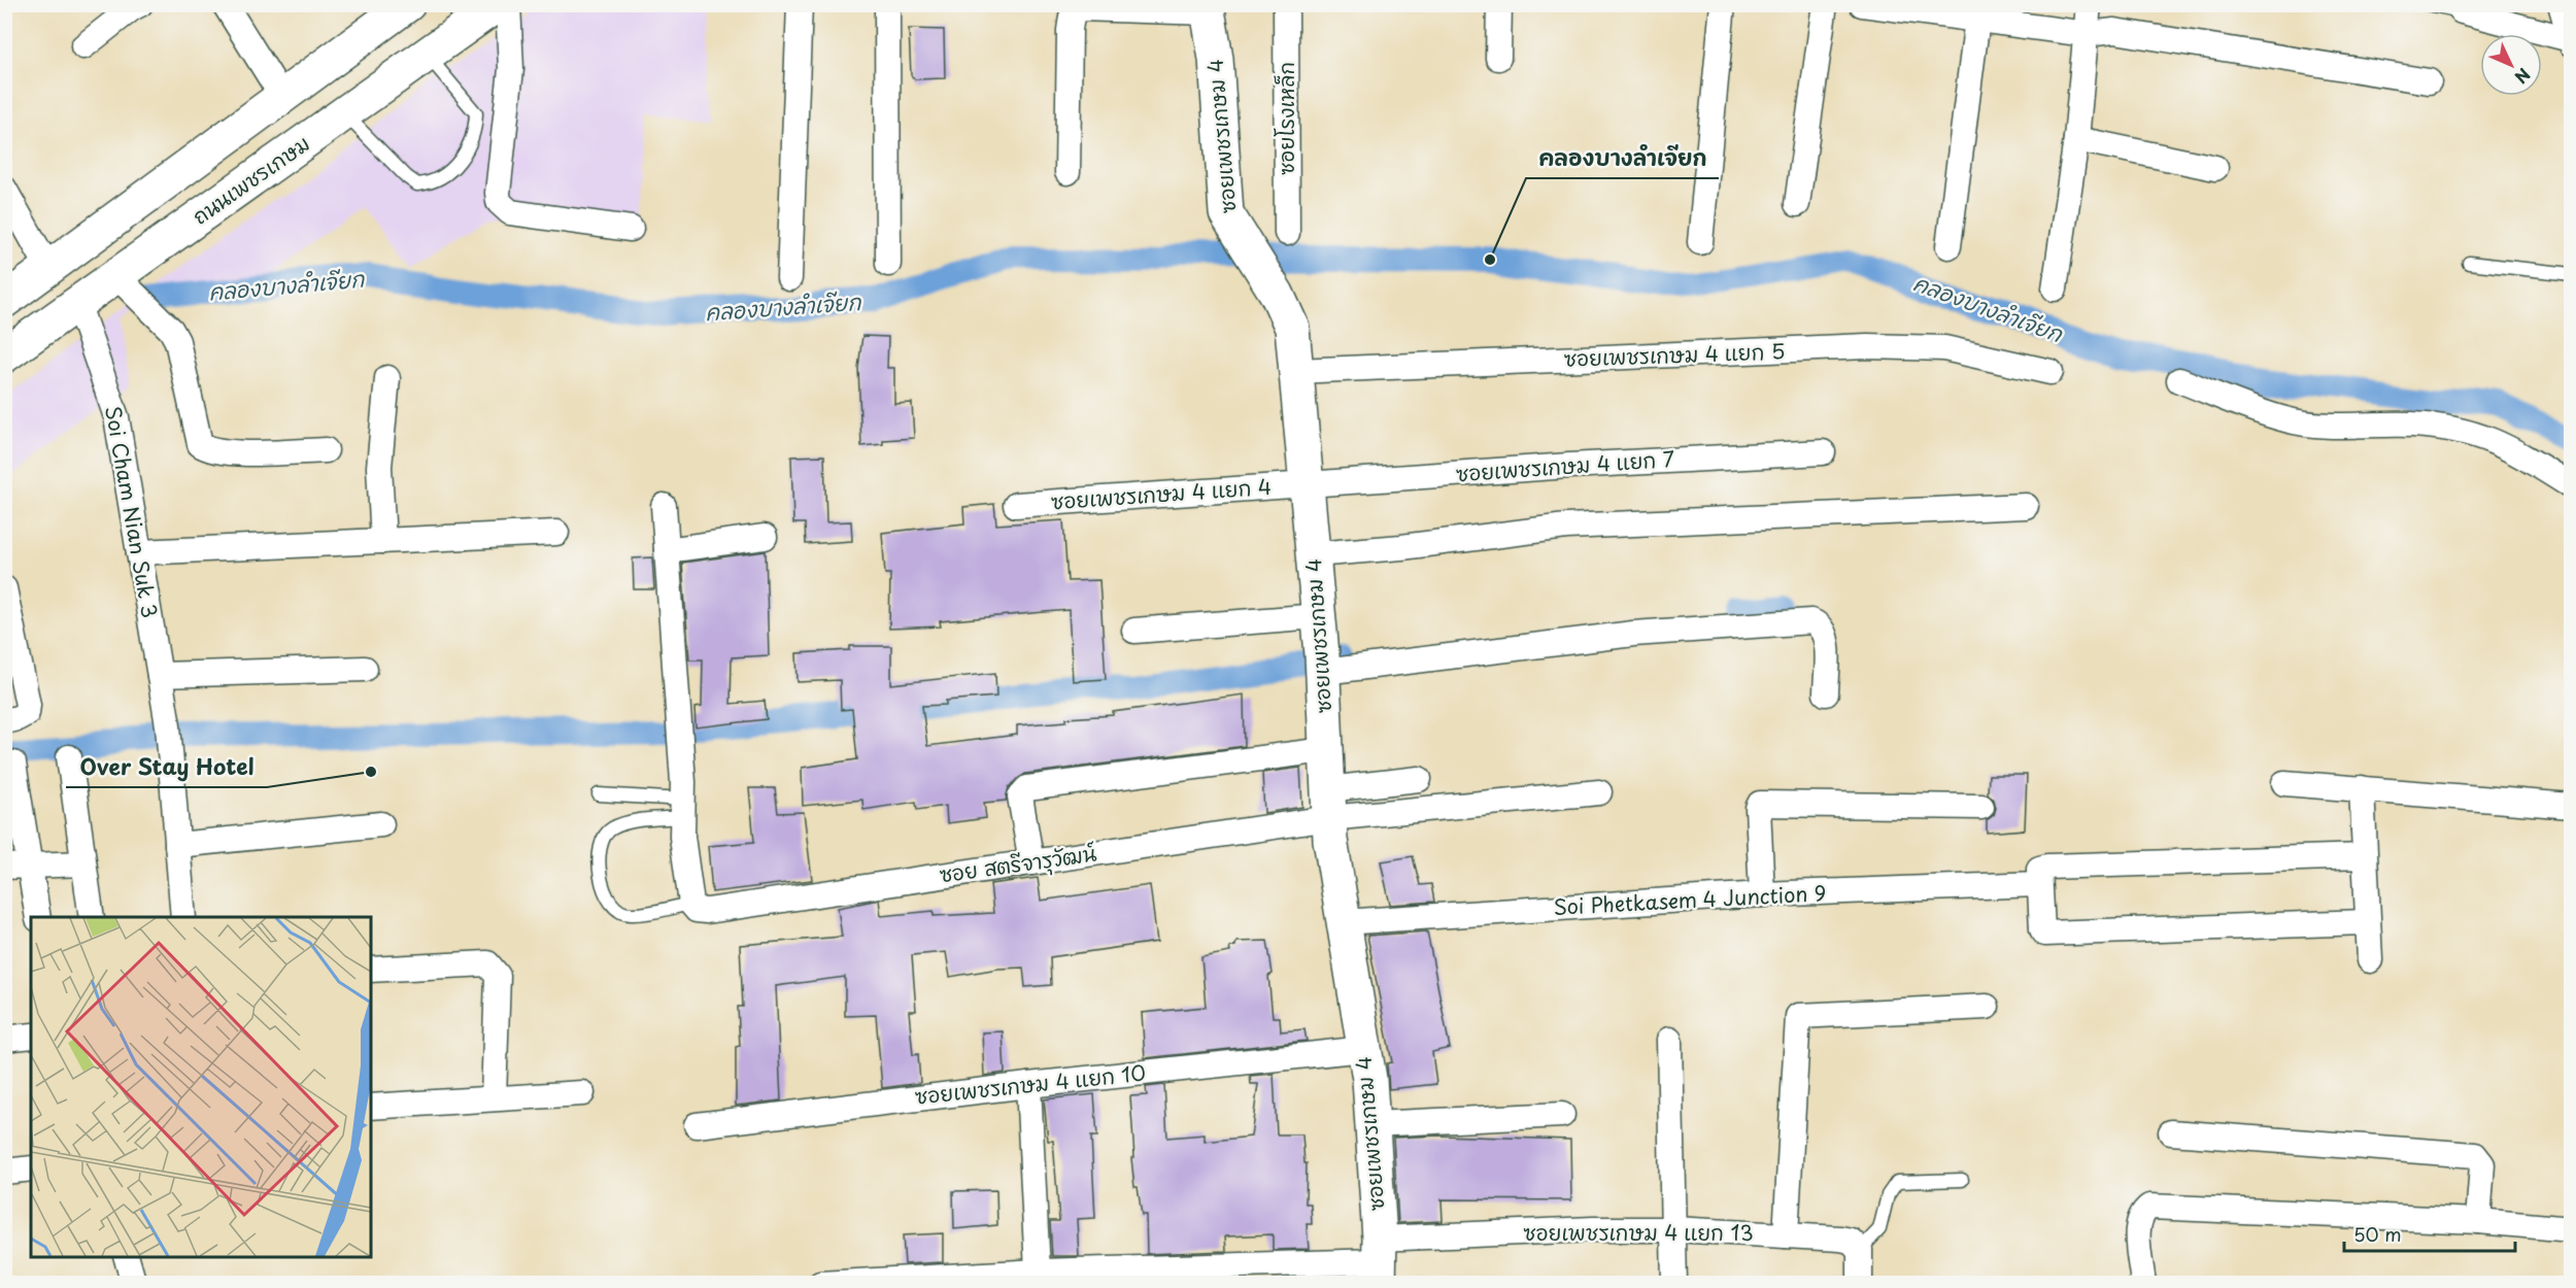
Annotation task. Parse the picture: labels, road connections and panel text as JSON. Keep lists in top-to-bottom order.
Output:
{
  "streets": {
    "street": [
      "ซอยโรงเหล็ก",
      "ซอยเพชรเกษม 4",
      "ถนนเพชรเกษม",
      "ซอยเพชรเกษม 4 แยก 5",
      "ซอยเพชรเกษม 4 แยก 7",
      "ซอยเพชรเกษม 4 แยก 4",
      "Soi Cham Nian Suk 3",
      "ซอย สตรีจารุวัฒน์",
      "Soi Phetkasem 4 Junction 9",
      "ซอยเพชรเกษม 4 แยก 10",
      "ซอยเพชรเกษม 4 แยก 13"
    ]
  },
  "crossings": [
    ["ซอยเพชรเกษม 4", "ซอยเพชรเกษม 4 แยก 5"],
    ["ซอยเพชรเกษม 4", "ซอยเพชรเกษม 4 แยก 7"],
    ["ซอยเพชรเกษม 4", "ซอยเพชรเกษม 4 แยก 4"],
    ["ซอยเพชรเกษม 4", "ซอย สตรีจารุวัฒน์"],
    ["ซอยเพชรเกษม 4", "Soi Phetkasem 4 Junction 9"],
    ["ซอยเพชรเกษม 4", "ซอยเพชรเกษม 4 แยก 10"],
    ["ซอยเพชรเกษม 4", "ซอยเพชรเกษม 4 แยก 13"],
    ["ถนนเพชรเกษม", "Soi Cham Nian Suk 3"],
    ["ซอยเพชรเกษม 4 แยก 7", "ซอยเพชรเกษม 4 แยก 4"]
  ],
  "water": ["คลองบางลำเจียก"],
  "places": ["คลองบางลำเจียก", "Over Stay Hotel"],
  "scale_bar": "50 m",
  "north": "bottom right"
}
